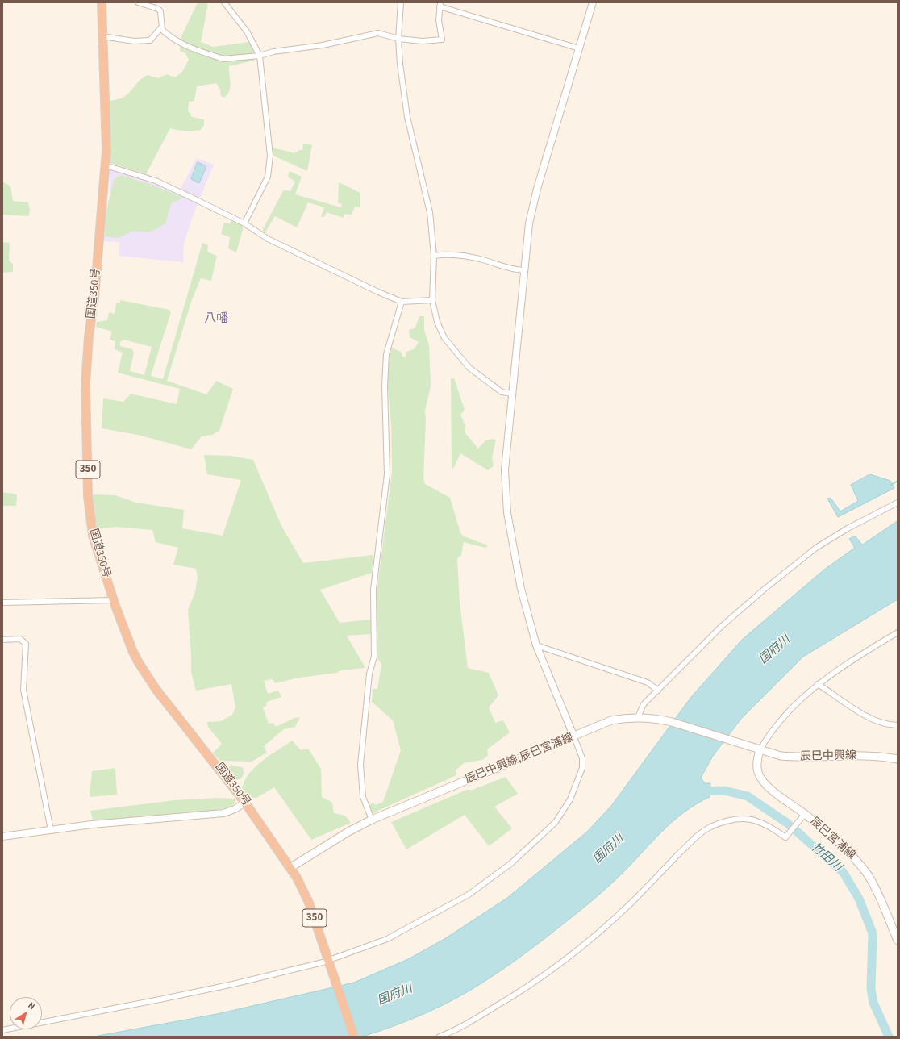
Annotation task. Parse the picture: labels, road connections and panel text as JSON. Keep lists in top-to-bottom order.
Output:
{
  "streets": {
    "highway": ["国道350号", "350"],
    "main road": ["辰巳中興線", "辰巳中興線;辰巳宮浦線", "辰巳宮浦線"]
  },
  "crossings": [
    ["国道350号", "辰巳中興線;辰巳宮浦線"],
    ["辰巳中興線", "辰巳中興線;辰巳宮浦線"],
    ["辰巳中興線", "辰巳宮浦線"],
    ["辰巳中興線;辰巳宮浦線", "辰巳宮浦線"]
  ],
  "districts": ["八幡"],
  "water": ["国府川", "竹田川"],
  "north": "top right"
}
